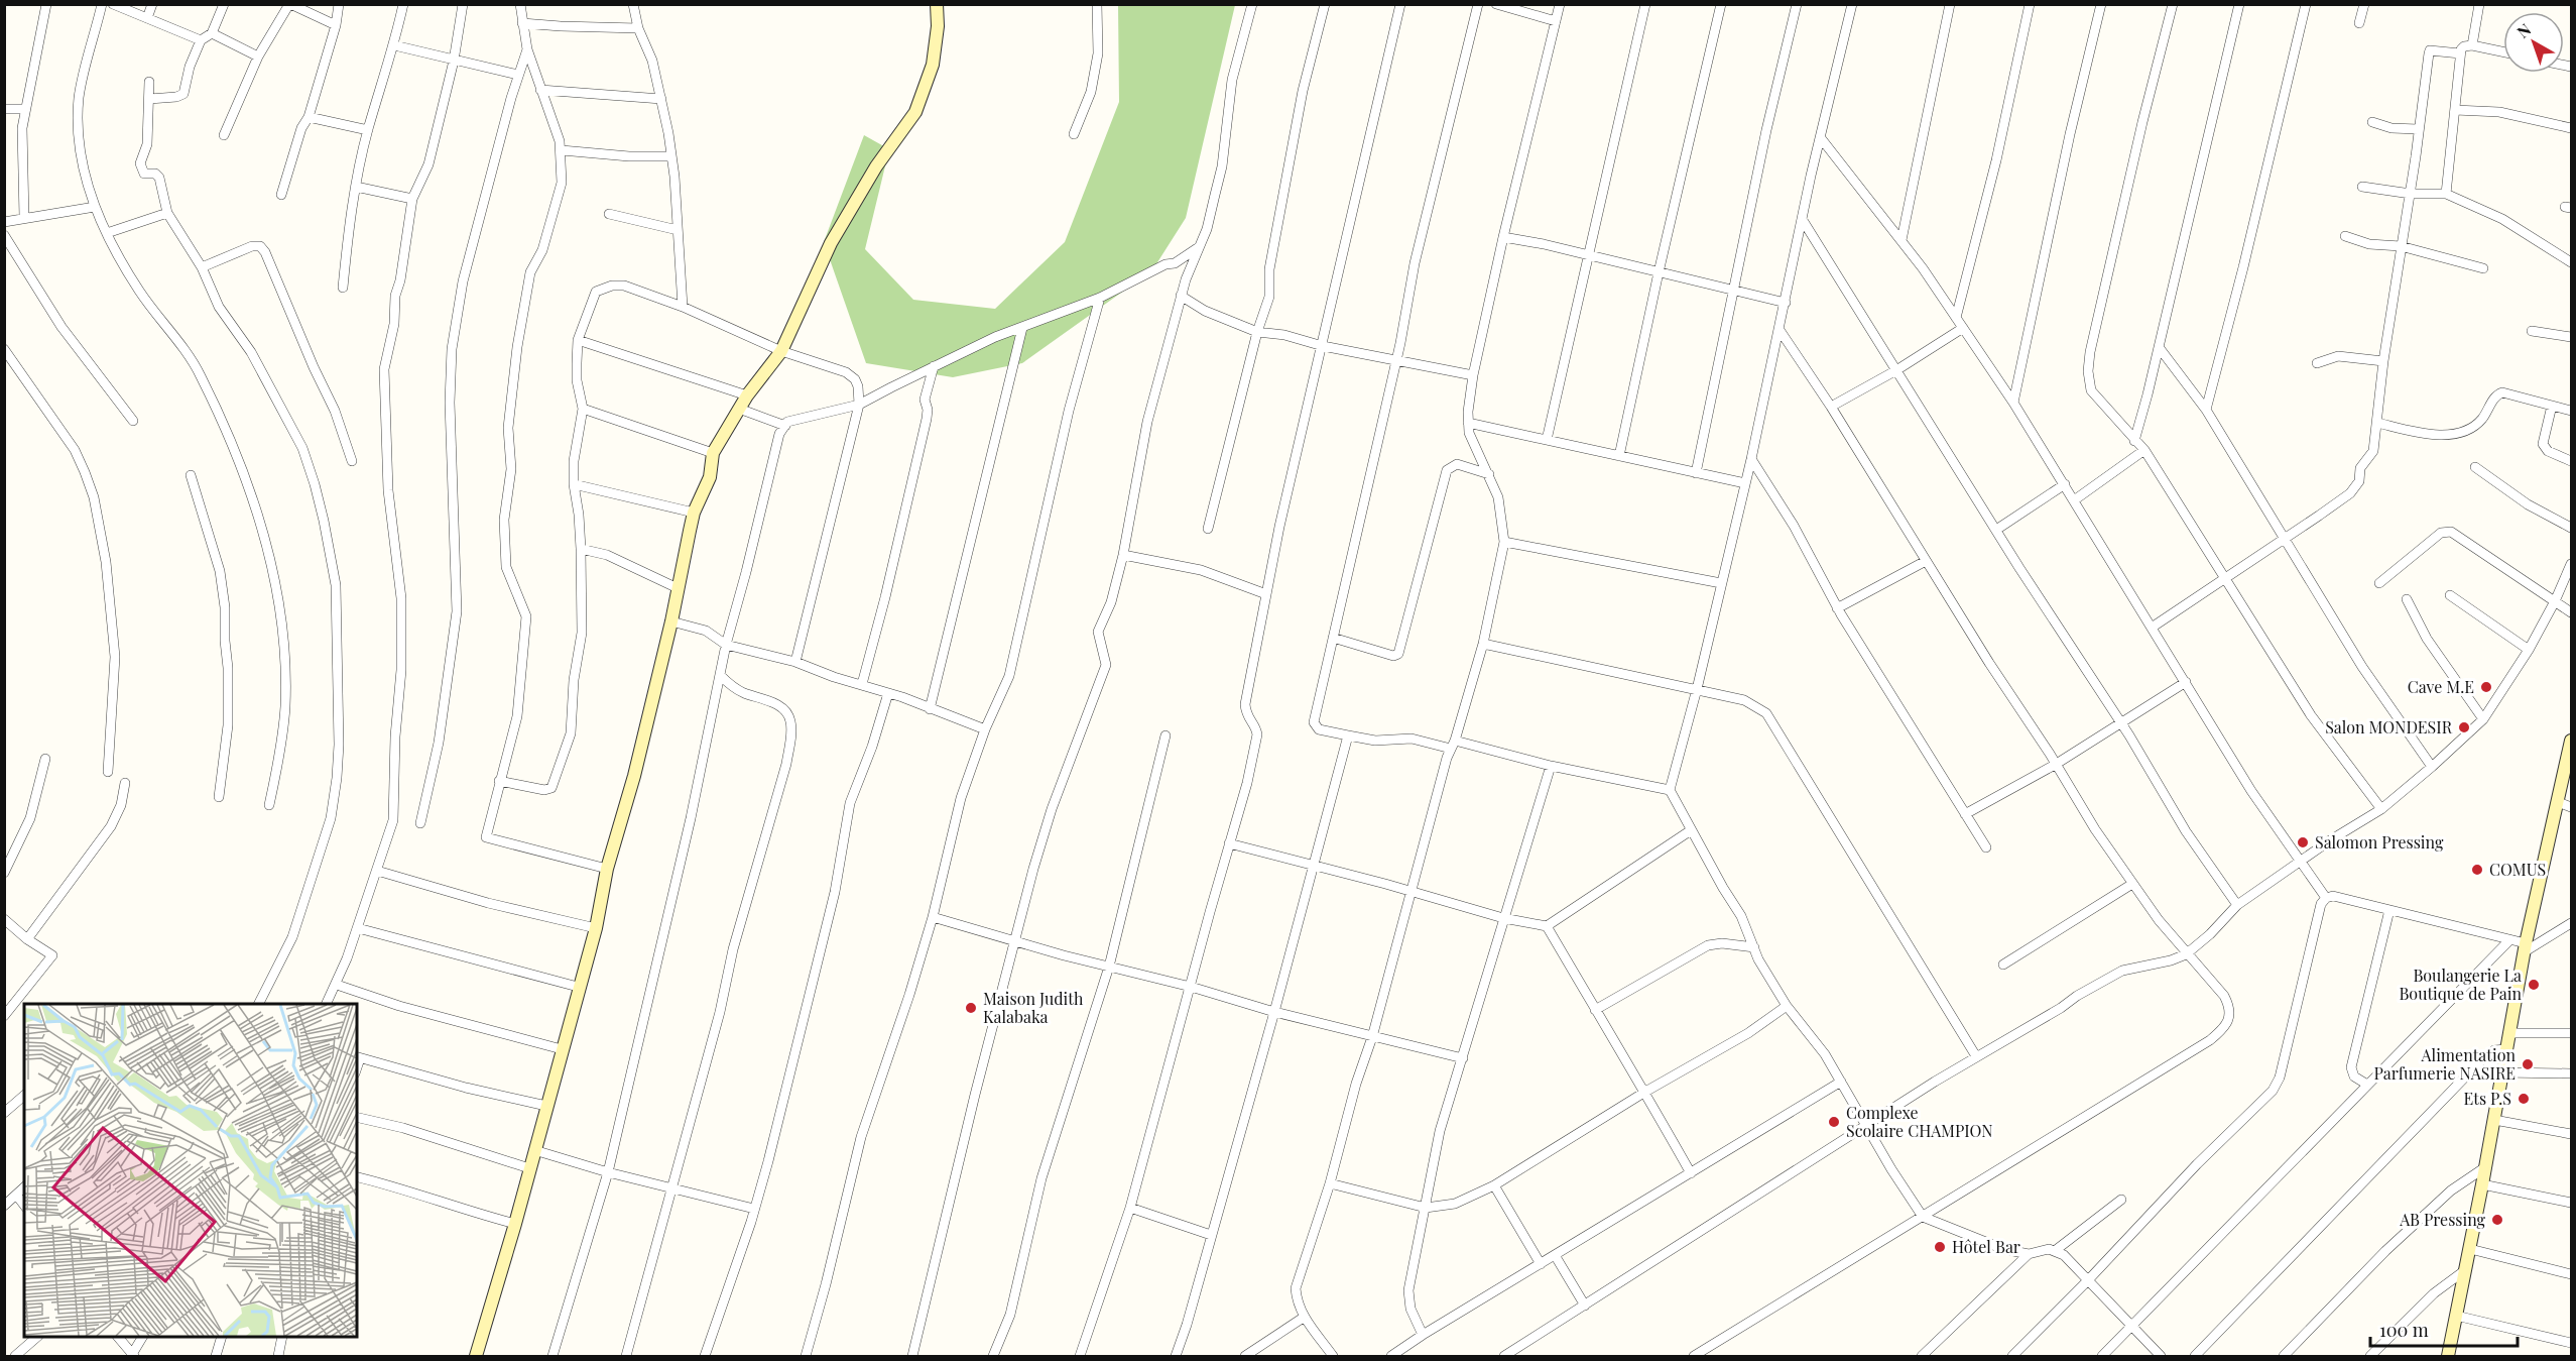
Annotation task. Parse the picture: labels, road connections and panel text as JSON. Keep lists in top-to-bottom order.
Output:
{
  "places": [
    "Cave M.E",
    "Salon MONDESIR",
    "Salomon Pressing",
    "COMUS",
    "Boulangerie La Boutique de Pain",
    "Maison Judith Kalabaka",
    "Alimentation Parfumerie NASIRE",
    "Ets P.S",
    "Complexe Scolaire CHAMPION",
    "AB Pressing",
    "Hôtel Bar"
  ],
  "scale_bar": "100 m",
  "north": "top left"
}
